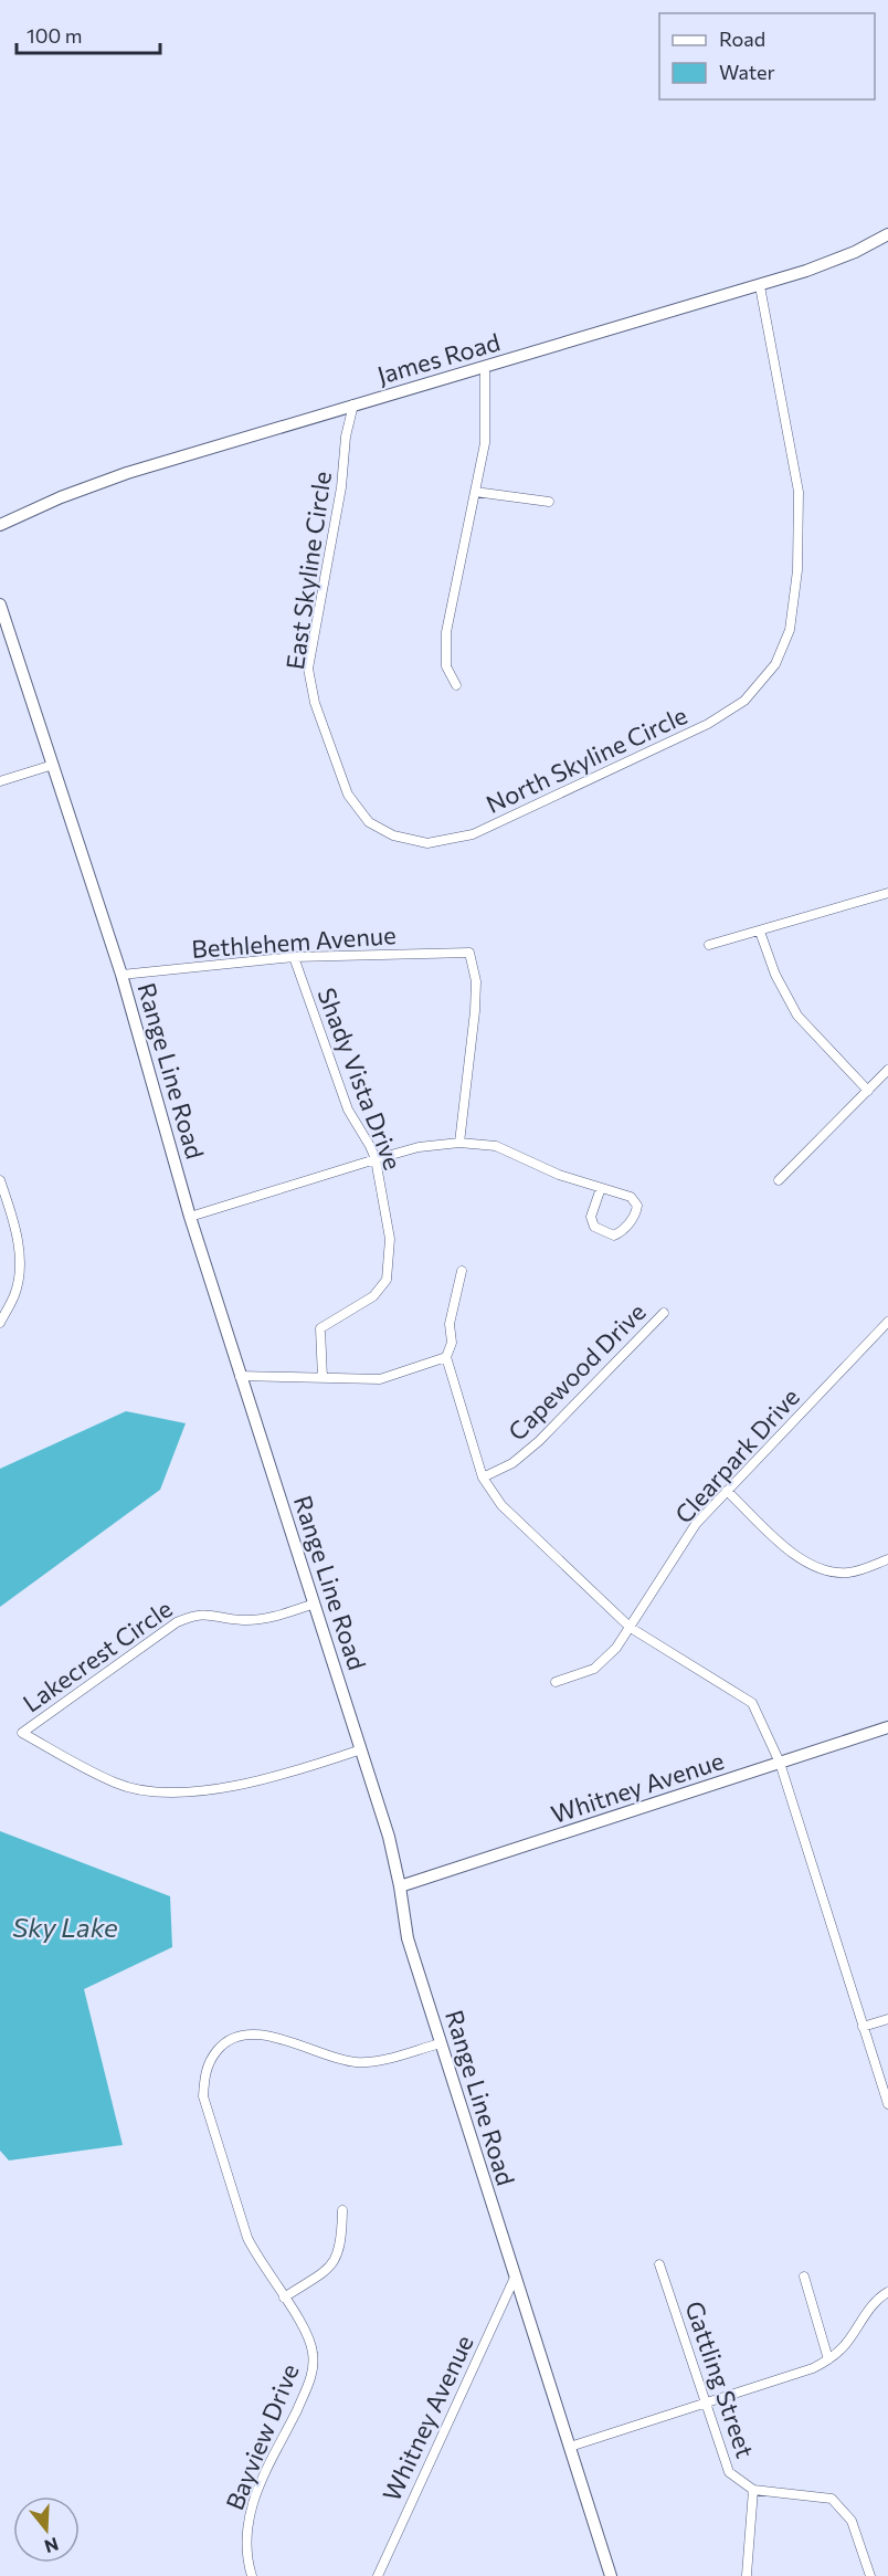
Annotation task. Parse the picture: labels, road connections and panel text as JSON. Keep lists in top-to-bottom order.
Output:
{
  "streets": {
    "main road": ["James Road", "Range Line Road", "Whitney Avenue"],
    "street": [
      "East Skyline Circle",
      "North Skyline Circle",
      "Bethlehem Avenue",
      "Shady Vista Drive",
      "Capewood Drive",
      "Clearpark Drive",
      "Lakecrest Circle",
      "Gattling Street",
      "Bayview Drive"
    ]
  },
  "crossings": [
    ["James Road", "East Skyline Circle"],
    ["James Road", "North Skyline Circle"],
    ["East Skyline Circle", "North Skyline Circle"],
    ["Bethlehem Avenue", "Range Line Road"],
    ["Bethlehem Avenue", "Shady Vista Drive"],
    ["Range Line Road", "Lakecrest Circle"],
    ["Range Line Road", "Whitney Avenue"],
    ["Range Line Road", "Bayview Drive"]
  ],
  "water": ["Sky Lake"],
  "legend": ["Road", "Water"],
  "scale_bar": "100 m",
  "north": "bottom"
}
